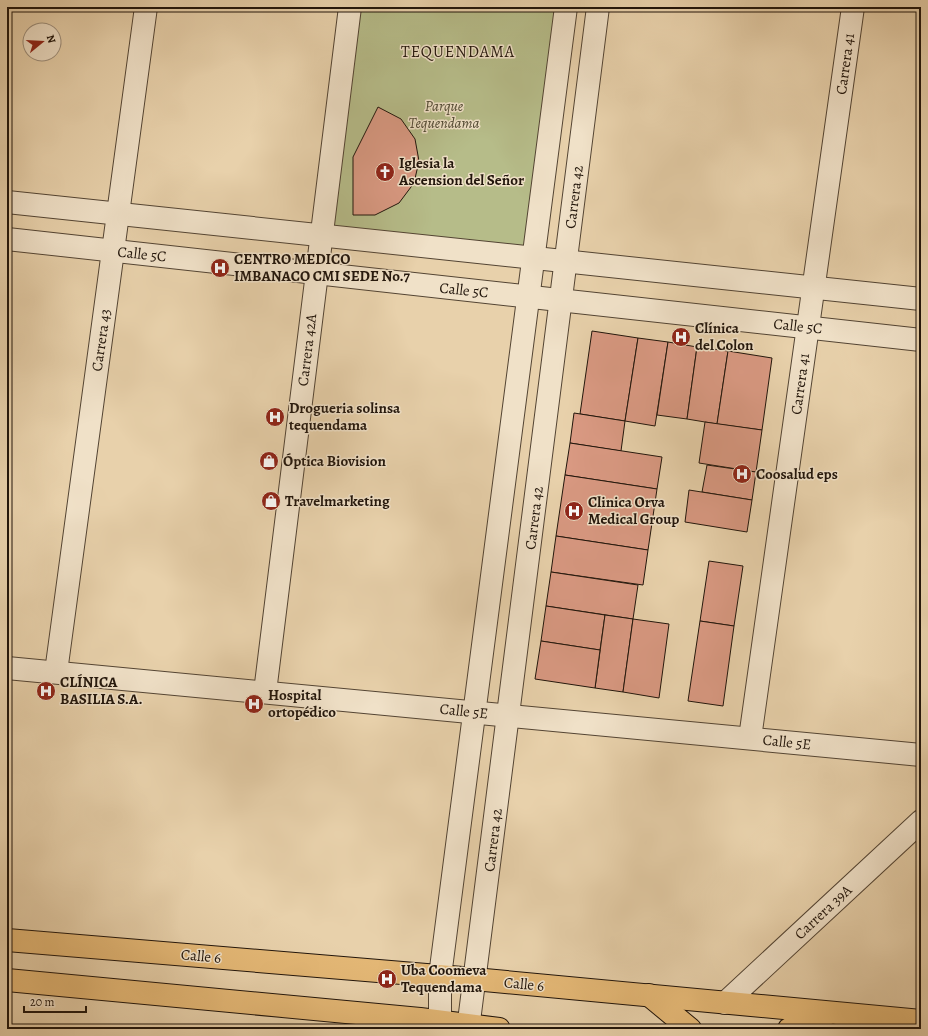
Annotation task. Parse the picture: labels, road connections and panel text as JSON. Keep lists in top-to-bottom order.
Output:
{
  "streets": {
    "main road": ["Calle 6"],
    "street": [
      "Carrera 41",
      "Carrera 42",
      "Calle 5C",
      "Carrera 43",
      "Carrera 42A",
      "Calle 5E",
      "Carrera 39A"
    ]
  },
  "crossings": [
    ["Carrera 41", "Calle 5C"],
    ["Carrera 41", "Calle 5E"],
    ["Carrera 42", "Calle 5C"],
    ["Carrera 42", "Calle 5E"],
    ["Carrera 42", "Calle 6"],
    ["Calle 5C", "Carrera 43"],
    ["Calle 5C", "Carrera 42A"],
    ["Carrera 43", "Calle 5E"],
    ["Carrera 42A", "Calle 5E"],
    ["Carrera 39A", "Calle 6"]
  ],
  "districts": ["TEQUENDAMA"],
  "parks": ["Parque Tequendama"],
  "places": {
    "church": ["Iglesia la Ascension del Señor"],
    "hospital": [
      "CENTRO MEDICO IMBANACO CMI SEDE No.7",
      "Clínica del Colon",
      "Drogueria solinsa tequendama",
      "Coosalud eps",
      "Clinica Orva Medical Group",
      "CLÍNICA BASILIA S.A.",
      "Hospital ortopédico",
      "Uba Coomeva Tequendama"
    ],
    "shop": ["Óptica Biovision", "Travelmarketing"]
  },
  "scale_bar": "20 m",
  "north": "right"
}
